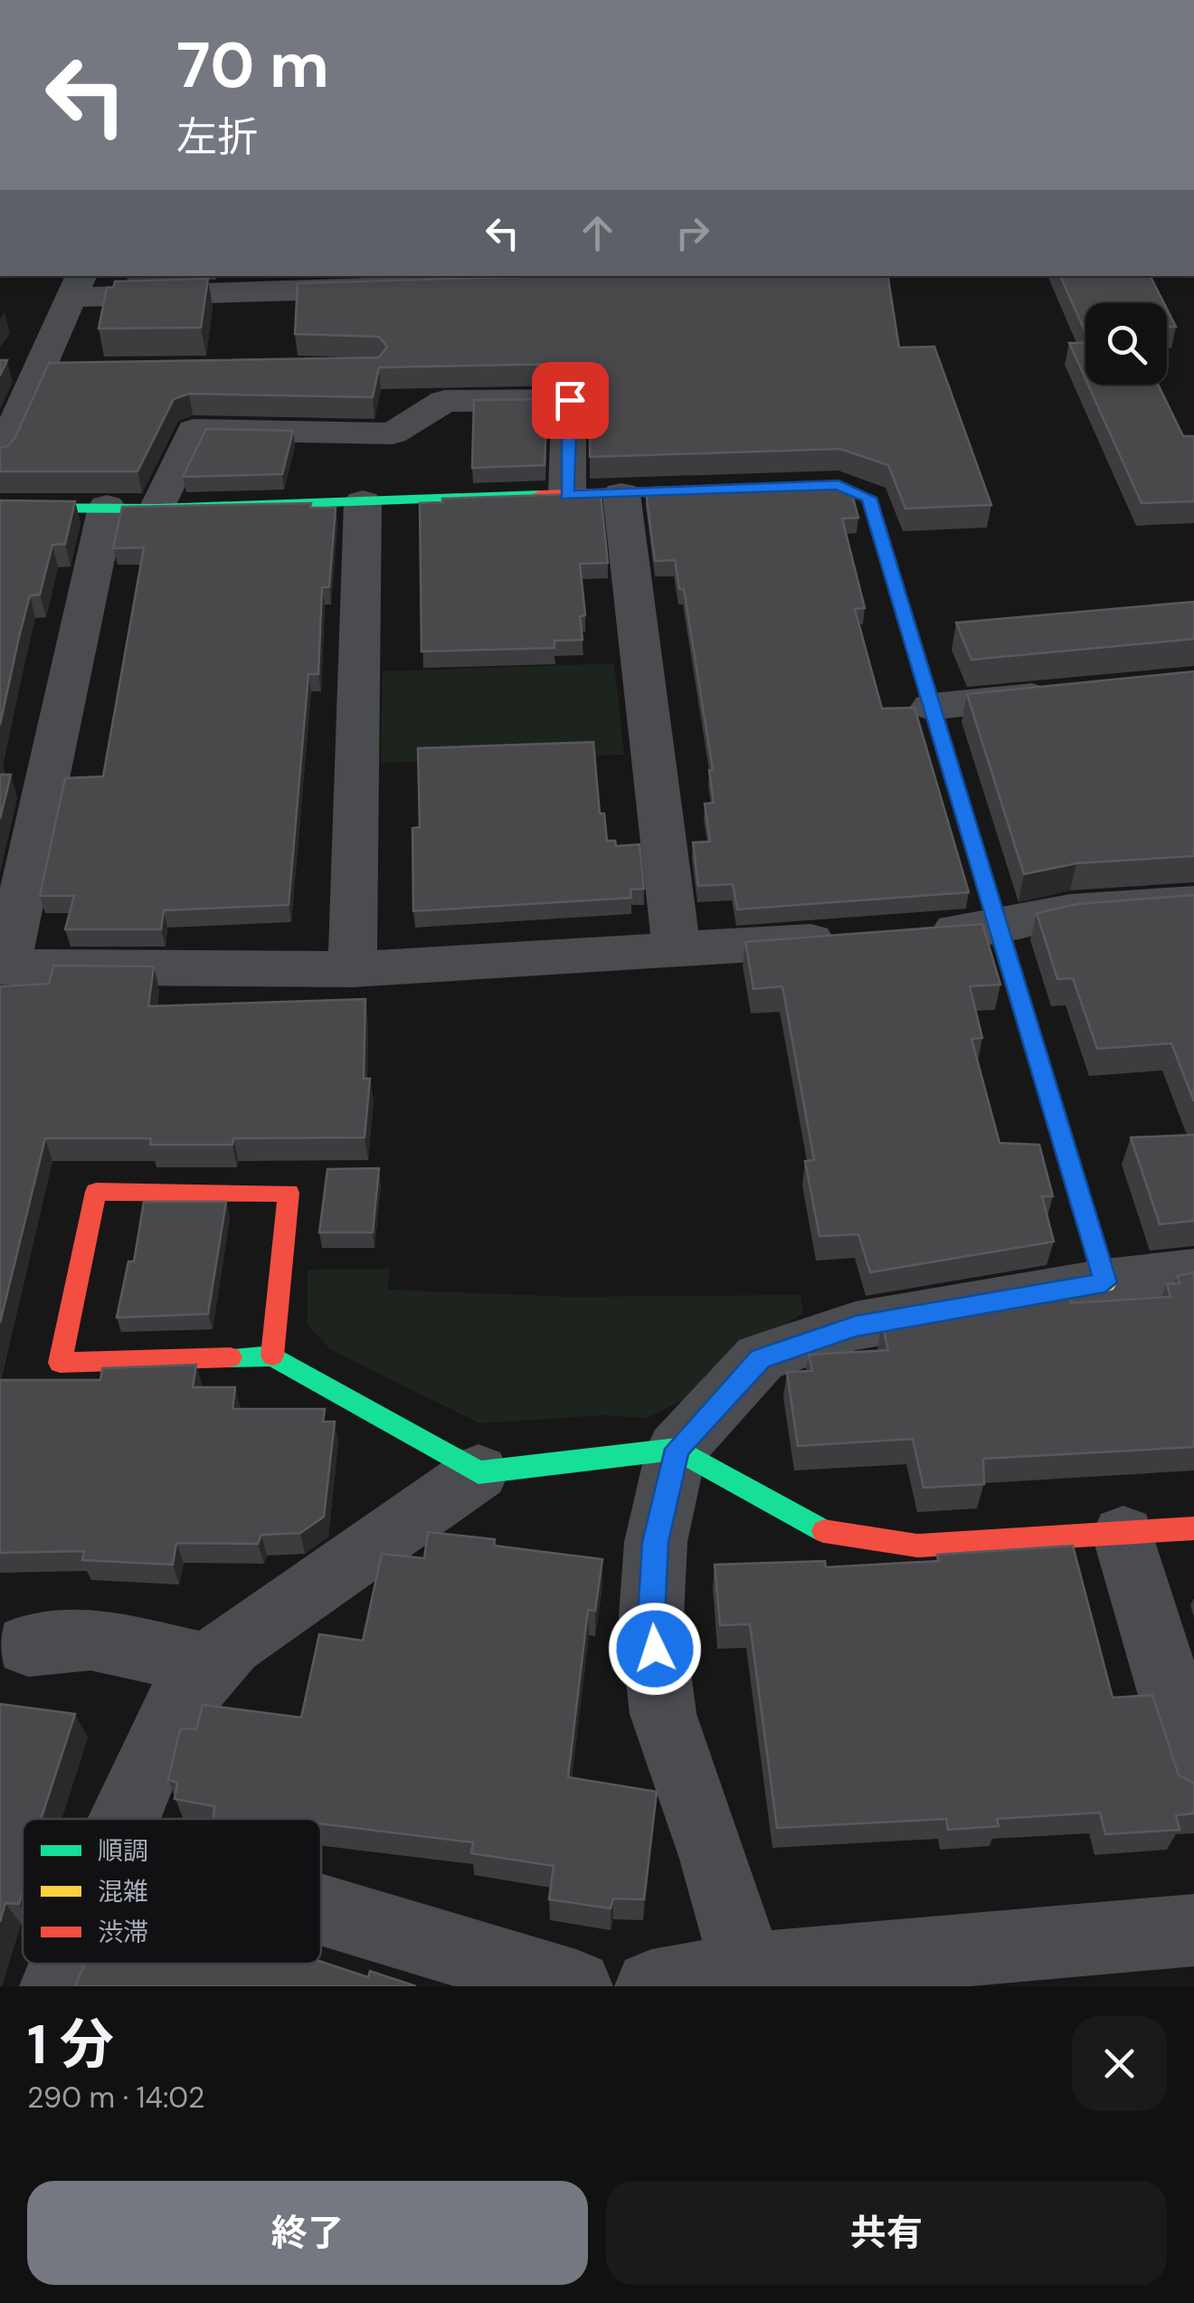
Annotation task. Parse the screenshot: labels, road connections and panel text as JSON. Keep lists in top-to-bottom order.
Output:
{
  "legend": ["順調", "混雑", "渋滞"],
  "page": {
    "turn": ["70 m", "左折"],
    "heading": ["1 分", "290 m · 14:02"],
    "buttons": ["終了", "共有"]
  }
}
